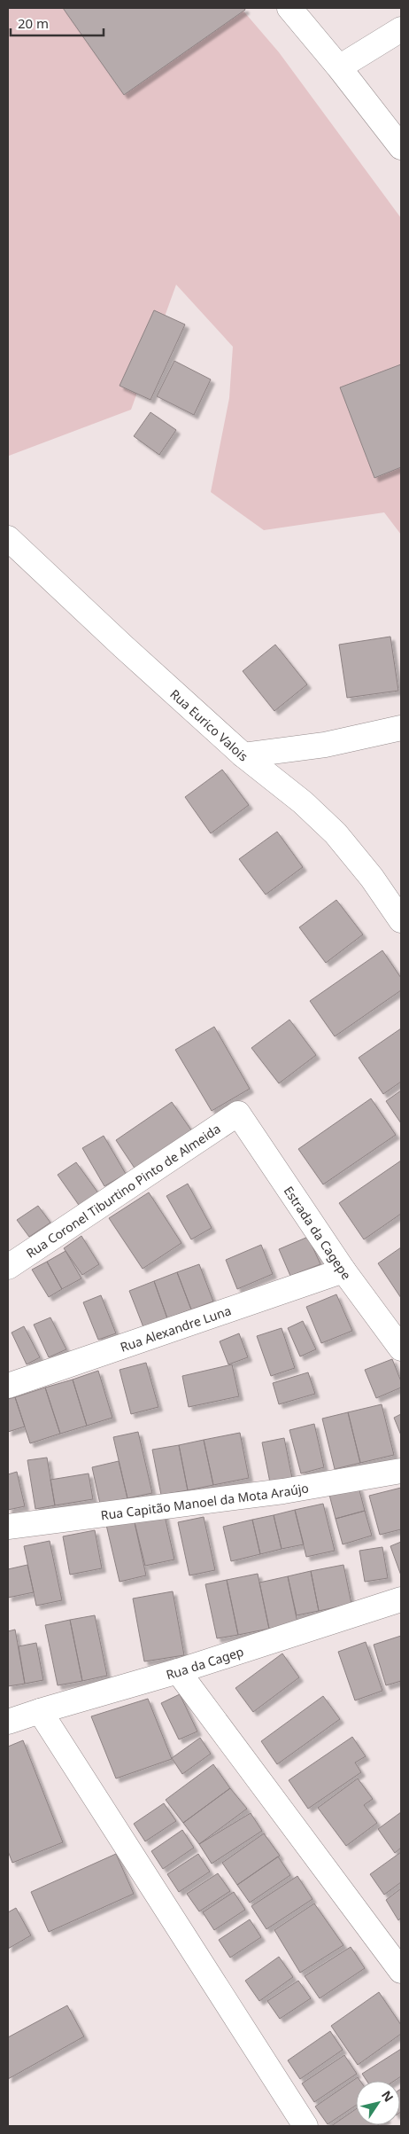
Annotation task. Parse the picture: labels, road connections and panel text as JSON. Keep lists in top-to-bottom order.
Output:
{
  "streets": {
    "street": [
      "Rua Eurico Valois",
      "Rua Coronel Tiburtino Pinto de Almeida",
      "Estrada da Cagepe",
      "Rua Alexandre Luna",
      "Rua Capitão Manoel da Mota Araújo",
      "Rua da Cagep"
    ]
  },
  "crossings": [
    ["Rua Coronel Tiburtino Pinto de Almeida", "Estrada da Cagepe"],
    ["Estrada da Cagepe", "Rua Alexandre Luna"]
  ],
  "scale_bar": "20 m",
  "north": "top right"
}
